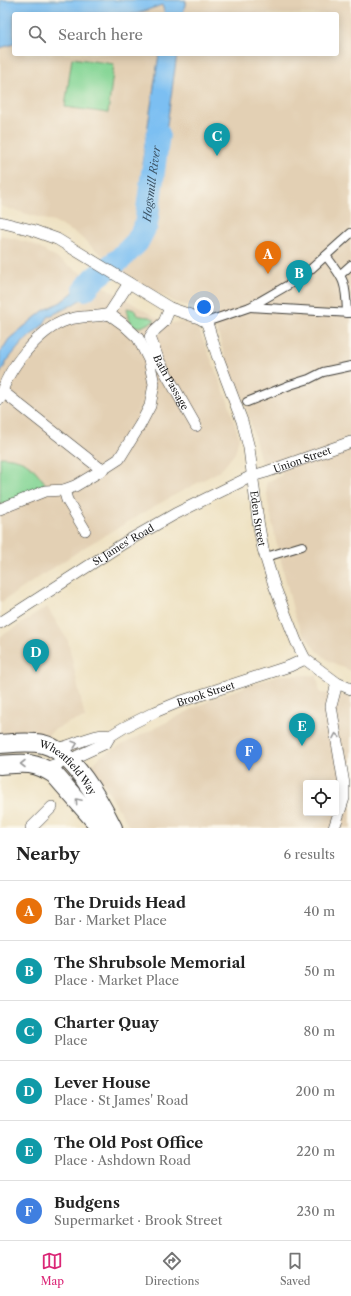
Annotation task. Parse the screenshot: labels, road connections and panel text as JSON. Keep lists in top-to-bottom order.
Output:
{
  "streets": {
    "main road": ["Wheatfield Way"],
    "street": [
      "Bath Passage",
      "Union Street",
      "Eden Street",
      "St James' Road",
      "Brook Street"
    ]
  },
  "crossings": [
    ["Union Street", "Eden Street"],
    ["Union Street", "St James' Road"],
    ["Eden Street", "St James' Road"],
    ["Eden Street", "Brook Street"],
    ["Brook Street", "Wheatfield Way"]
  ],
  "water": ["Hogsmill River"],
  "page": {
    "search": "Search here",
    "pins": [
      "C",
      "A",
      "B",
      "D",
      "E",
      "F"
    ],
    "heading": ["Nearby", "6 results"],
    "list": [
      {
        "mark": "A",
        "name": "The Druids Head",
        "note": "Bar · Market Place",
        "value": "40 m"
      },
      {
        "mark": "B",
        "name": "The Shrubsole Memorial",
        "note": "Place · Market Place",
        "value": "50 m"
      },
      {
        "mark": "C",
        "name": "Charter Quay",
        "note": "Place",
        "value": "80 m"
      },
      {
        "mark": "D",
        "name": "Lever House",
        "note": "Place · St James' Road",
        "value": "200 m"
      },
      {
        "mark": "E",
        "name": "The Old Post Office",
        "note": "Place · Ashdown Road",
        "value": "220 m"
      },
      {
        "mark": "F",
        "name": "Budgens",
        "note": "Supermarket · Brook Street",
        "value": "230 m"
      }
    ],
    "nav": ["Map", "Directions", "Saved"]
  }
}
